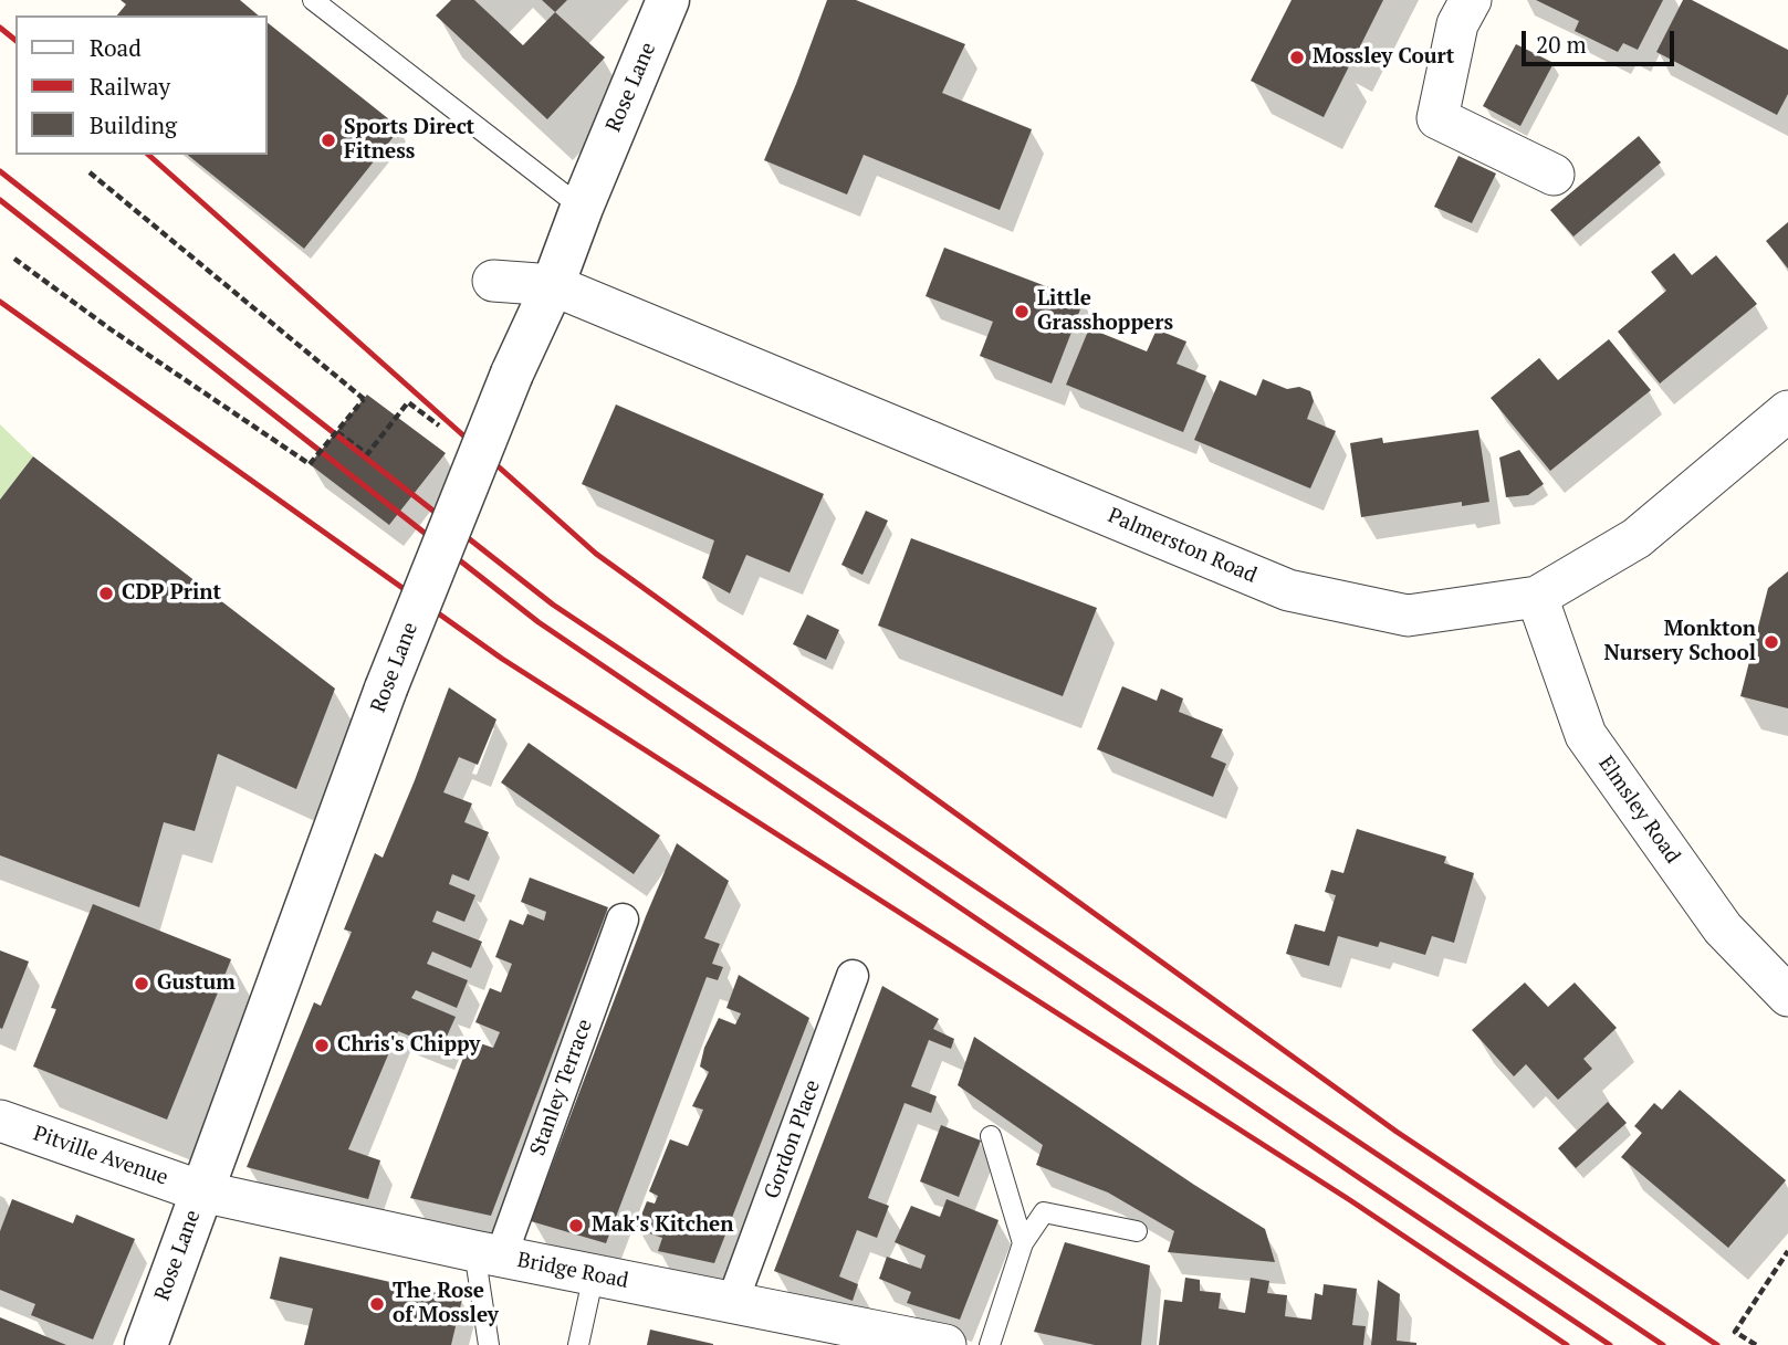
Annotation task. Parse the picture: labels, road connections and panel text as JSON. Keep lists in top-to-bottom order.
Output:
{
  "streets": {
    "street": [
      "Rose Lane",
      "Palmerston Road",
      "Elmsley Road",
      "Stanley Terrace",
      "Gordon Place",
      "Pitville Avenue",
      "Bridge Road"
    ]
  },
  "crossings": [
    ["Rose Lane", "Palmerston Road"],
    ["Rose Lane", "Pitville Avenue"],
    ["Rose Lane", "Bridge Road"],
    ["Palmerston Road", "Elmsley Road"],
    ["Stanley Terrace", "Bridge Road"],
    ["Gordon Place", "Bridge Road"],
    ["Pitville Avenue", "Bridge Road"]
  ],
  "places": [
    "Mossley Court",
    "Sports Direct Fitness",
    "Little Grasshoppers",
    "CDP Print",
    "Monkton Nursery School",
    "Gustum",
    "Chris's Chippy",
    "Mak's Kitchen",
    "The Rose of Mossley"
  ],
  "legend": ["Road", "Railway", "Building"],
  "scale_bar": "20 m"
}
